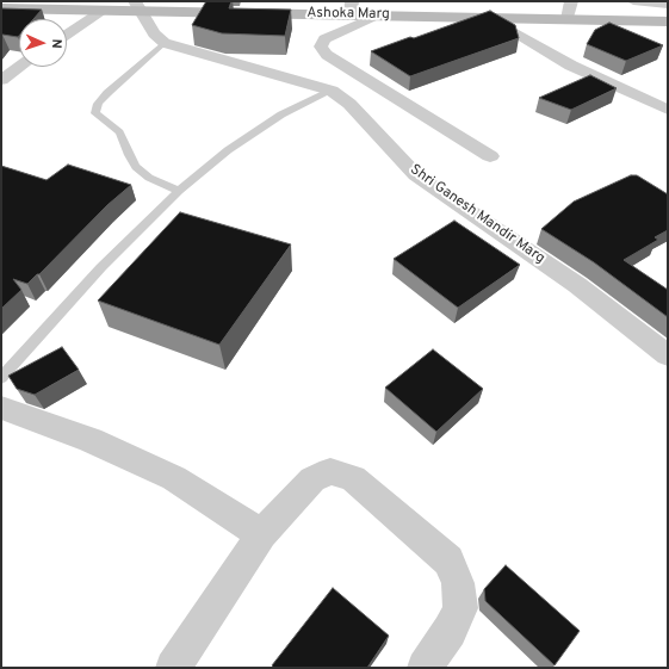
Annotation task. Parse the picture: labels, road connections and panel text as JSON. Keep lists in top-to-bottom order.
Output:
{
  "streets": {
    "street": ["Ashoka Marg", "Shri Ganesh Mandir Marg"]
  },
  "crossings": [
    ["Ashoka Marg", "Shri Ganesh Mandir Marg"]
  ],
  "north": "right"
}
